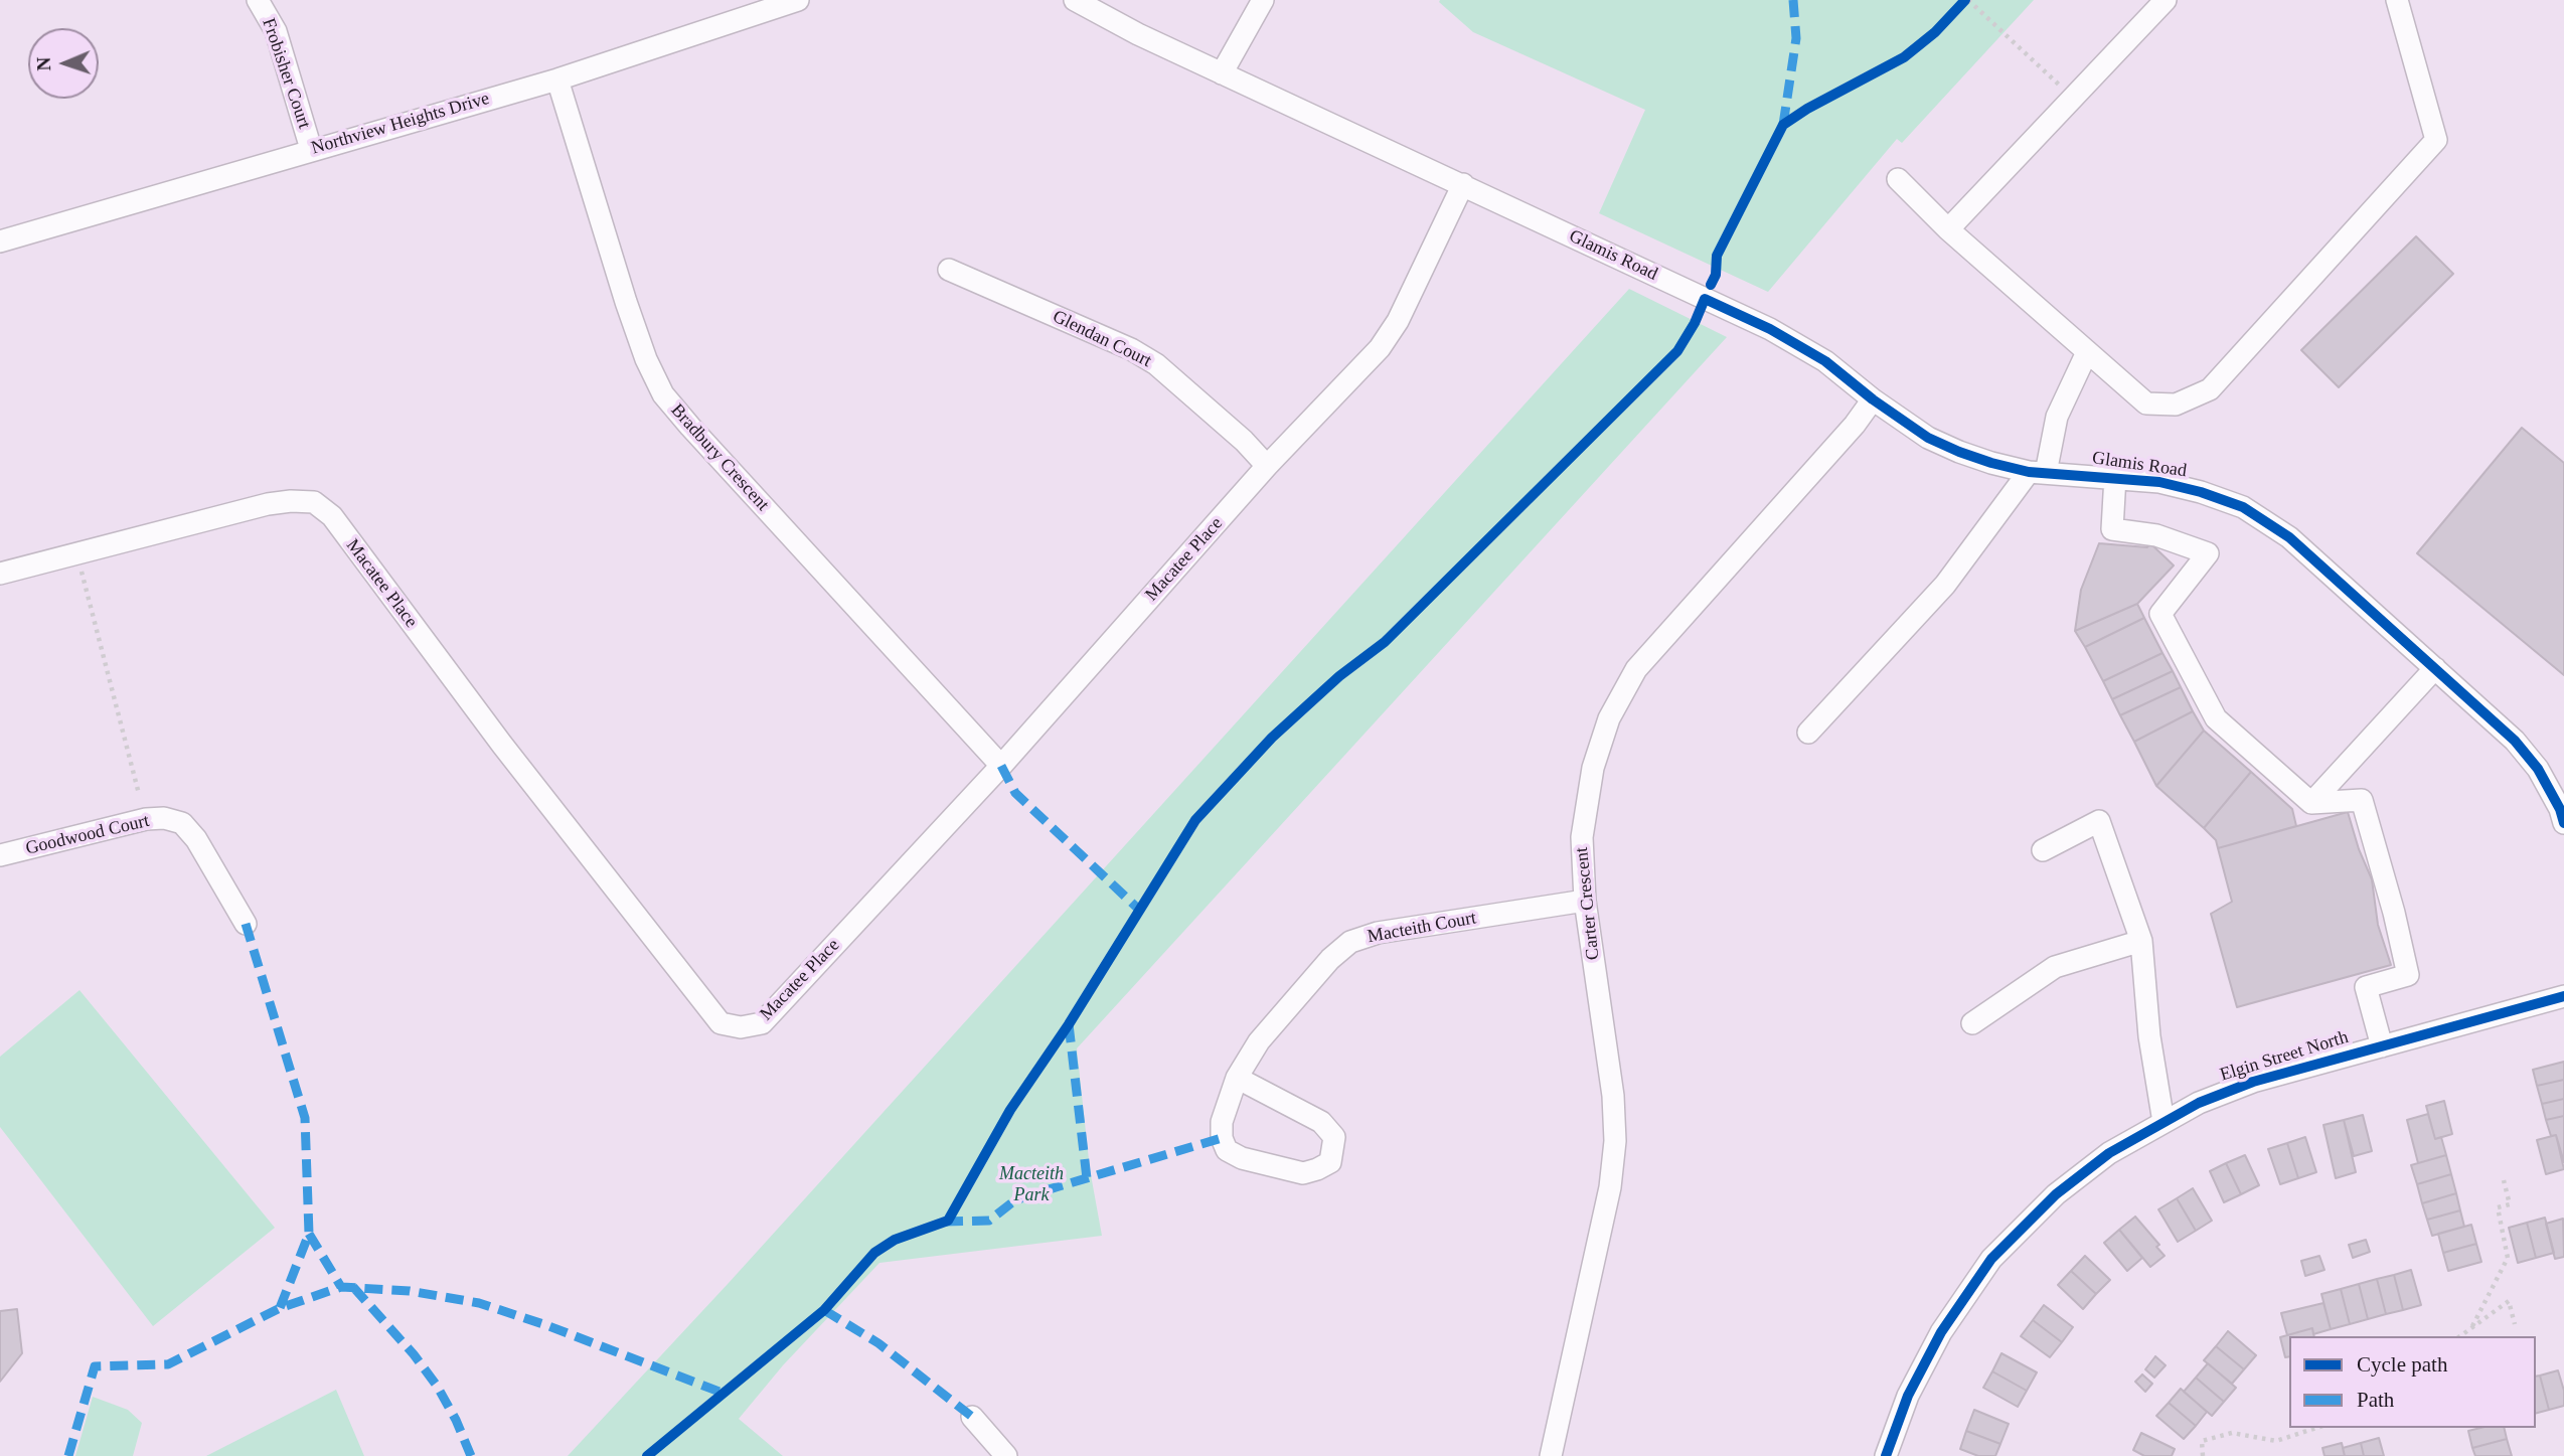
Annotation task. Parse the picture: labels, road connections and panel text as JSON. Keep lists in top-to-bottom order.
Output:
{
  "streets": {
    "street": [
      "Frobisher Court",
      "Northview Heights Drive",
      "Glamis Road",
      "Glendan Court",
      "Bradbury Crescent",
      "Macatee Place",
      "Goodwood Court",
      "Carter Crescent",
      "Macteith Court",
      "Elgin Street North"
    ]
  },
  "crossings": [
    ["Frobisher Court", "Northview Heights Drive"],
    ["Northview Heights Drive", "Bradbury Crescent"],
    ["Glamis Road", "Macatee Place"],
    ["Glamis Road", "Carter Crescent"],
    ["Glendan Court", "Macatee Place"],
    ["Bradbury Crescent", "Macatee Place"],
    ["Carter Crescent", "Macteith Court"]
  ],
  "parks": ["Macteith Park"],
  "legend": ["Cycle path", "Path"],
  "north": "left"
}
